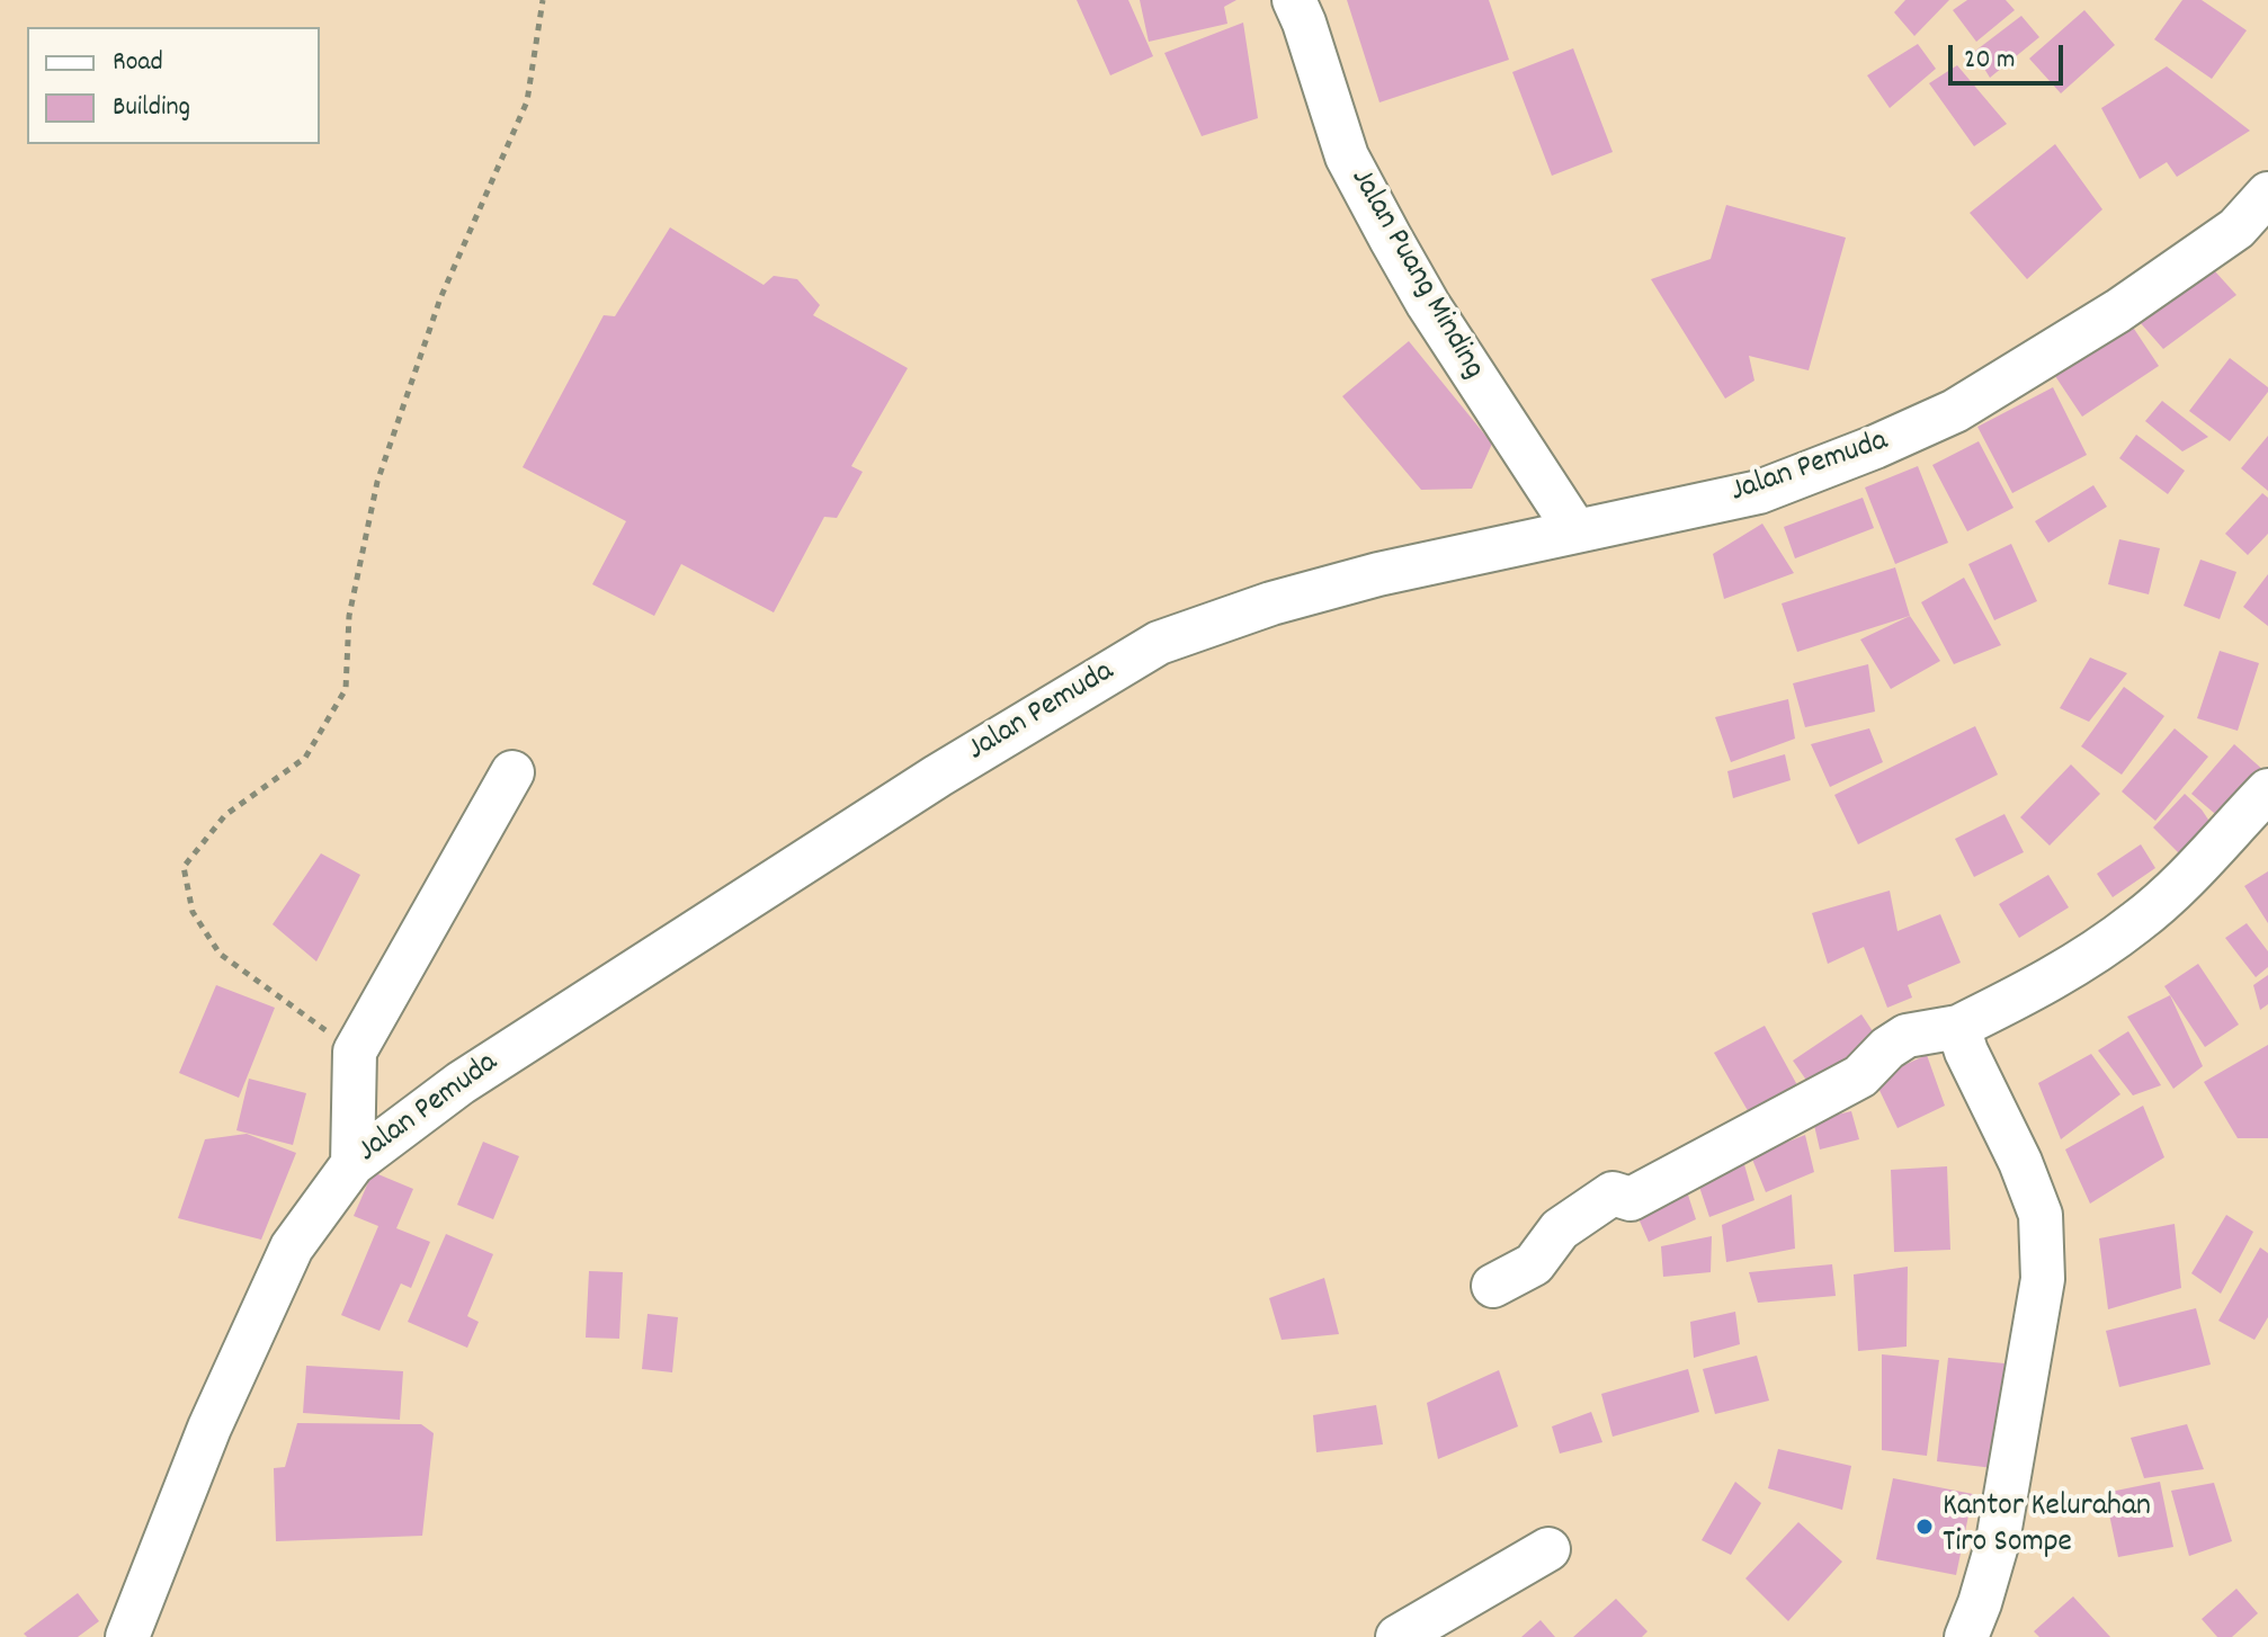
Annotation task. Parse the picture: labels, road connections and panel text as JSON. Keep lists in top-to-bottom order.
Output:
{
  "streets": {
    "street": ["Jalan Puang Minding", "Jalan Pemuda"]
  },
  "crossings": [
    ["Jalan Puang Minding", "Jalan Pemuda"]
  ],
  "places": ["Kantor Kelurahan Tiro Sompe"],
  "legend": ["Road", "Building"],
  "scale_bar": "20 m"
}
